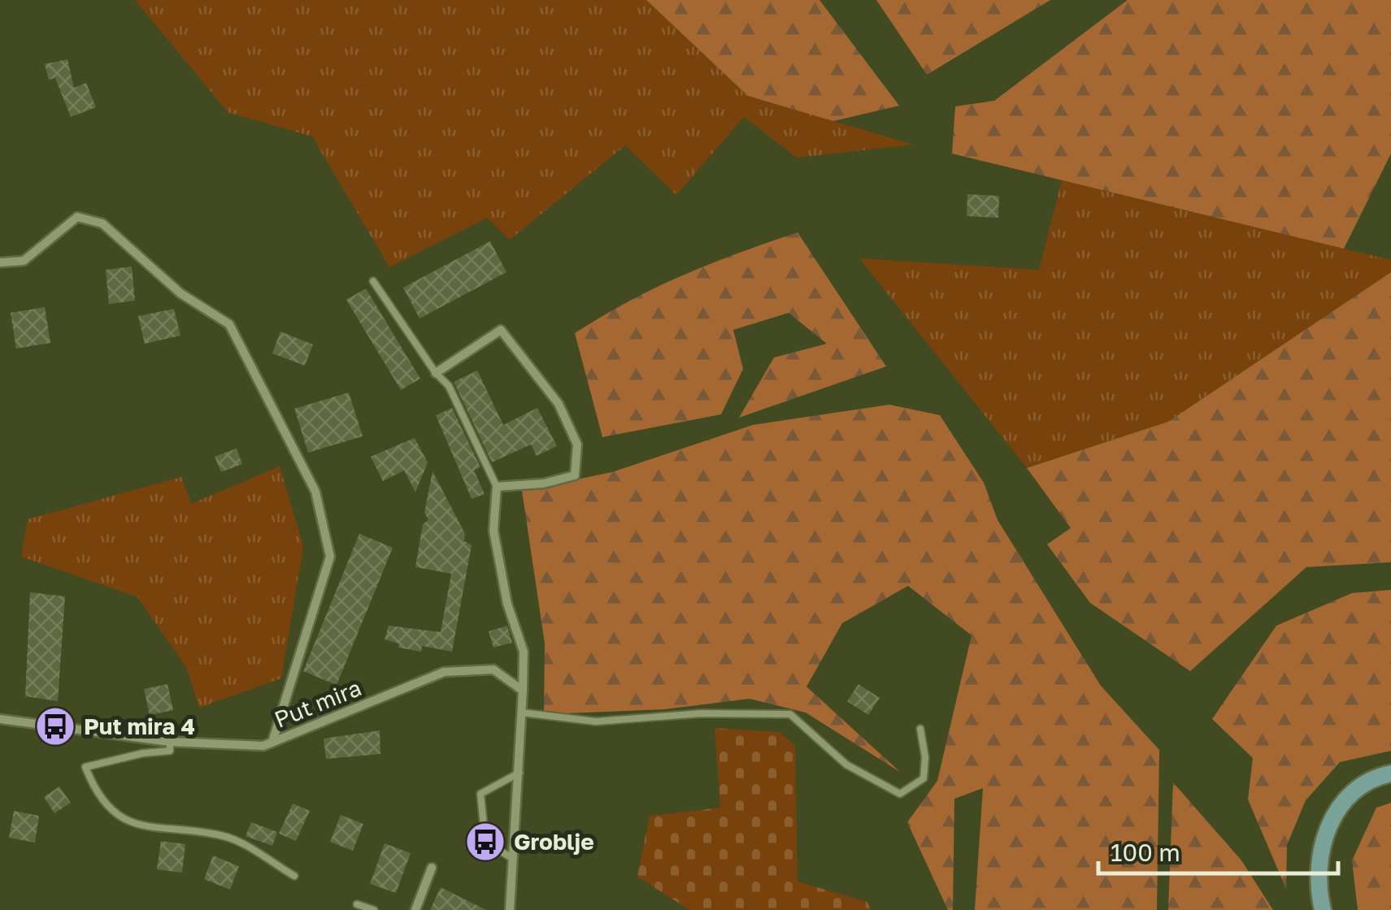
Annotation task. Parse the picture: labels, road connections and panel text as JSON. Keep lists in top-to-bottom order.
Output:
{
  "streets": {
    "street": ["Put mira"]
  },
  "places": {
    "bus stop": ["Put mira 4", "Groblje"]
  },
  "scale_bar": "100 m"
}
